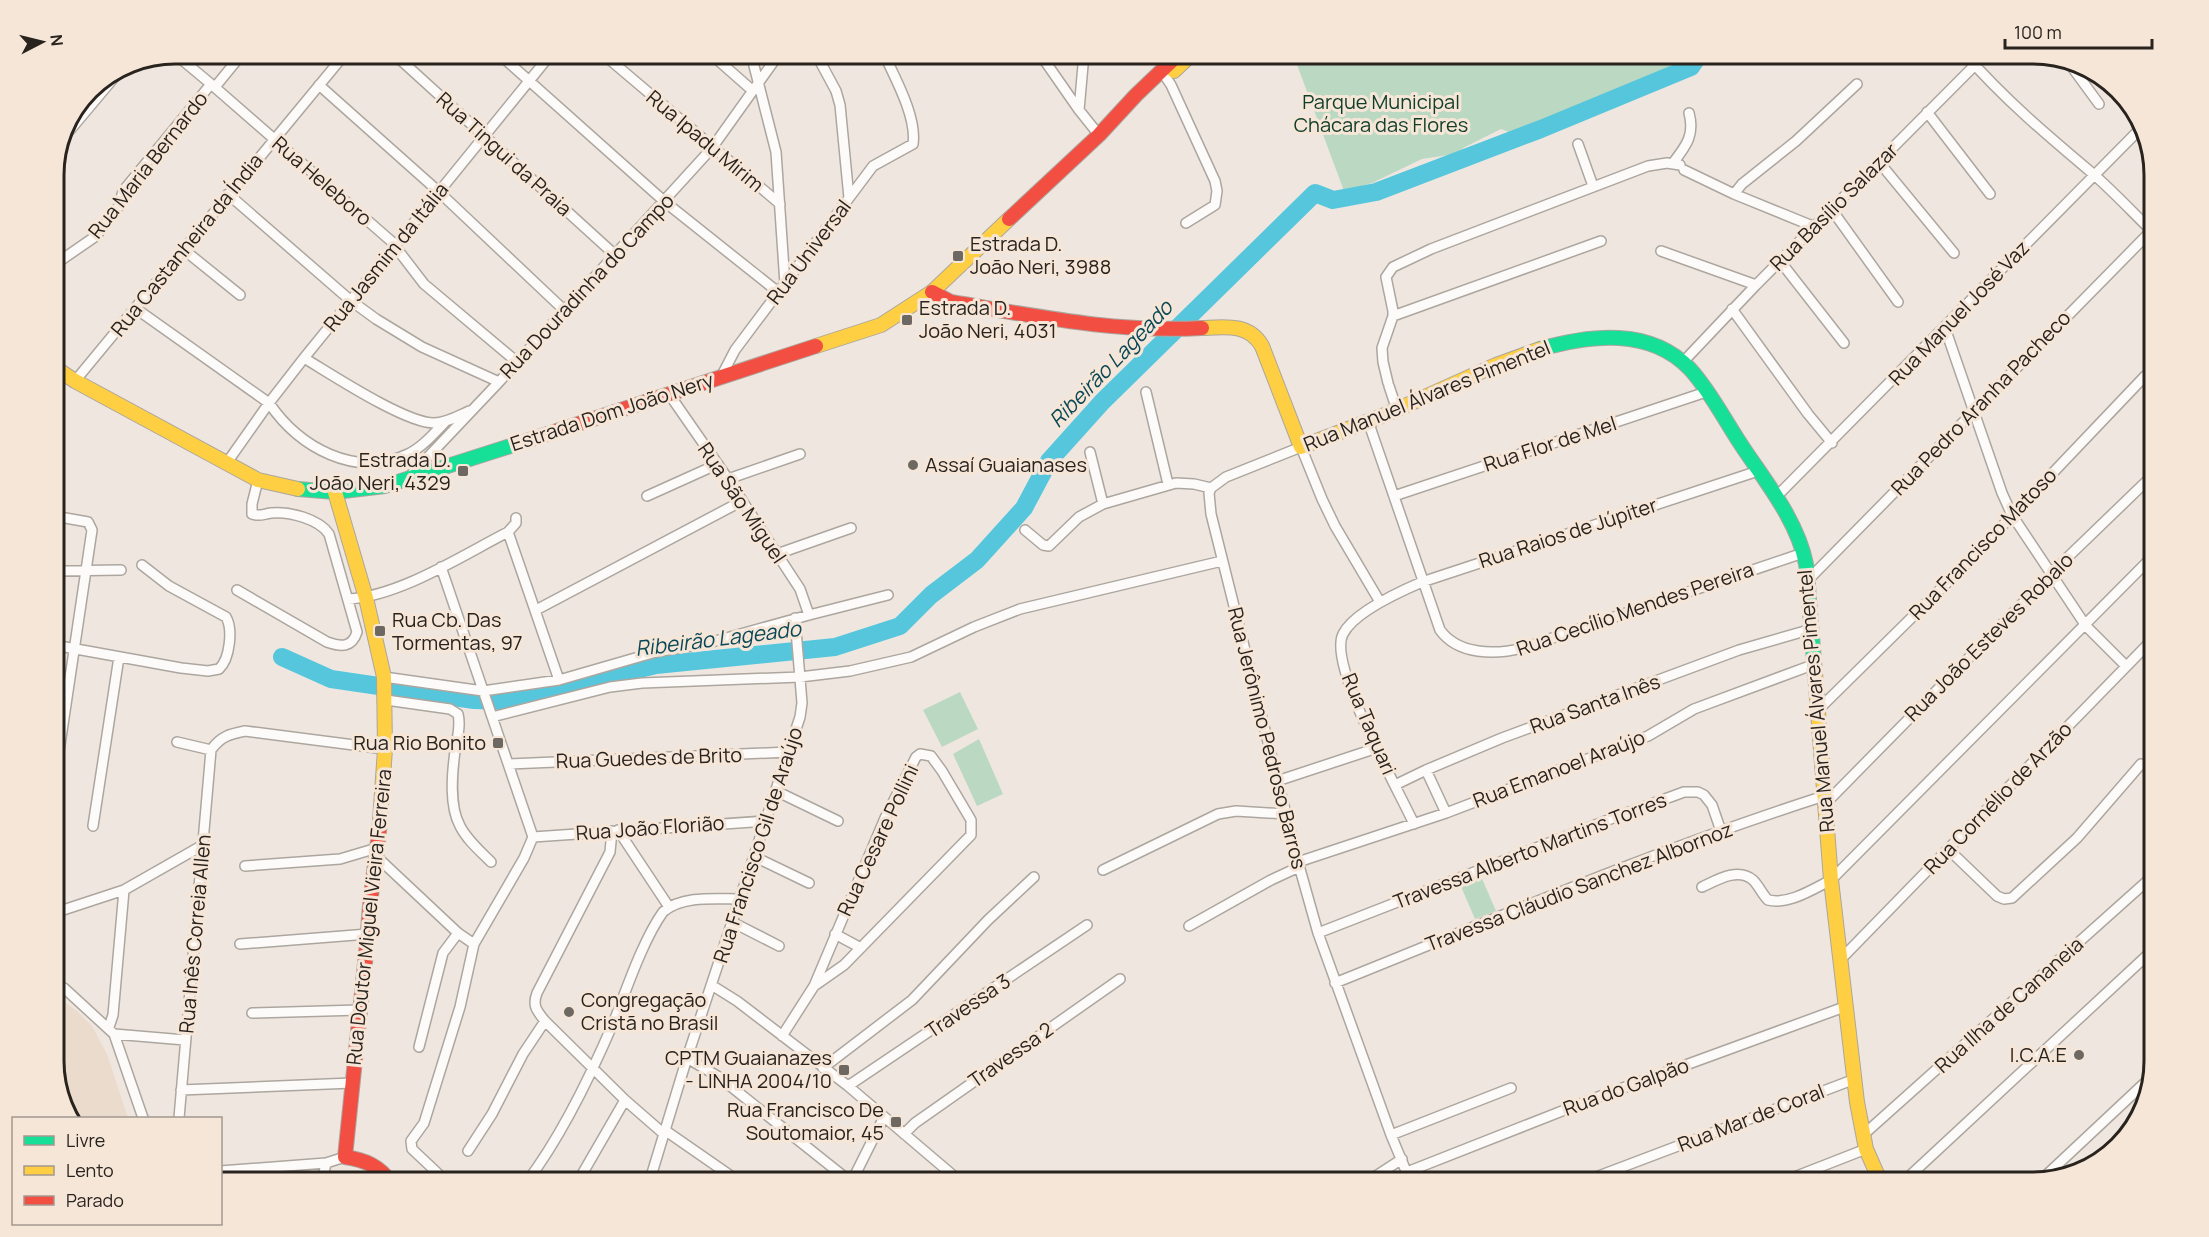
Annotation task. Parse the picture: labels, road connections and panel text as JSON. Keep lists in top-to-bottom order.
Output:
{
  "streets": {
    "street": [
      "Rua Ipadu Mirim",
      "Rua Tingui da Praia",
      "Rua Maria Bernardo",
      "Rua Heleboro",
      "Rua Basílio Salazar",
      "Rua Castanheira da Índia",
      "Rua Universal",
      "Rua Jasmim da Itália",
      "Rua Douradinha do Campo",
      "Rua Manuel José Vaz",
      "Rua Manuel Álvares Pimentel",
      "Rua Pedro Aranha Pacheco",
      "Estrada Dom João Nery",
      "Rua Flor de Mel",
      "Rua São Miguel",
      "Rua Raios de Júpiter",
      "Rua Francisco Matoso",
      "Rua Cecílio Mendes Pereira",
      "Rua João Esteves Robalo",
      "Rua Santa Inês",
      "Rua Taquari",
      "Rua Jerônimo Pedroso Barros",
      "Rua Guedes de Brito",
      "Rua Emanoel Araújo",
      "Rua Cornélio de Arzão",
      "Rua João Florião",
      "Rua Cesare Pollini",
      "Rua Francisco Gil de Araújo",
      "Travessa Alberto Martins Torres",
      "Travessa Cláudio Sanchez Albornoz",
      "Rua Doutor Miguel Vieira Ferreira",
      "Rua Inês Correia Allen",
      "Rua Ilha de Cananeia",
      "Travessa 3",
      "Travessa 2",
      "Rua do Galpão",
      "Rua Mar de Coral"
    ]
  },
  "crossings": [
    ["Rua Ipadu Mirim", "Rua Douradinha do Campo"],
    ["Rua Tingui da Praia", "Rua Jasmim da Itália"],
    ["Rua Tingui da Praia", "Rua Douradinha do Campo"],
    ["Rua Maria Bernardo", "Rua Heleboro"],
    ["Rua Heleboro", "Rua Castanheira da Índia"],
    ["Rua Heleboro", "Rua Jasmim da Itália"],
    ["Rua Heleboro", "Rua Douradinha do Campo"],
    ["Rua Basílio Salazar", "Rua Manuel Álvares Pimentel"],
    ["Rua Castanheira da Índia", "Estrada Dom João Nery"],
    ["Rua Universal", "Estrada Dom João Nery"],
    ["Rua Jasmim da Itália", "Estrada Dom João Nery"],
    ["Rua Douradinha do Campo", "Estrada Dom João Nery"],
    ["Rua Manuel José Vaz", "Rua Manuel Álvares Pimentel"],
    ["Rua Manuel Álvares Pimentel", "Rua Pedro Aranha Pacheco"],
    ["Rua Manuel Álvares Pimentel", "Rua Flor de Mel"],
    ["Rua Manuel Álvares Pimentel", "Rua Raios de Júpiter"],
    ["Rua Manuel Álvares Pimentel", "Rua Francisco Matoso"],
    ["Rua Manuel Álvares Pimentel", "Rua Cecílio Mendes Pereira"],
    ["Rua Manuel Álvares Pimentel", "Rua João Esteves Robalo"],
    ["Rua Manuel Álvares Pimentel", "Rua Santa Inês"],
    ["Rua Manuel Álvares Pimentel", "Rua Jerônimo Pedroso Barros"],
    ["Rua Manuel Álvares Pimentel", "Rua Emanoel Araújo"],
    ["Rua Manuel Álvares Pimentel", "Rua Cornélio de Arzão"],
    ["Rua Manuel Álvares Pimentel", "Travessa Cláudio Sanchez Albornoz"],
    ["Rua Manuel Álvares Pimentel", "Rua Ilha de Cananeia"],
    ["Rua Manuel Álvares Pimentel", "Rua do Galpão"],
    ["Rua Manuel Álvares Pimentel", "Rua Mar de Coral"],
    ["Estrada Dom João Nery", "Rua São Miguel"],
    ["Estrada Dom João Nery", "Rua Doutor Miguel Vieira Ferreira"],
    ["Rua Flor de Mel", "Rua Cecílio Mendes Pereira"],
    ["Rua Raios de Júpiter", "Rua Cecílio Mendes Pereira"],
    ["Rua Raios de Júpiter", "Rua Taquari"],
    ["Rua João Esteves Robalo", "Travessa Cláudio Sanchez Albornoz"],
    ["Rua Santa Inês", "Rua Taquari"],
    ["Rua Taquari", "Rua Emanoel Araújo"],
    ["Rua Jerônimo Pedroso Barros", "Rua Emanoel Araújo"],
    ["Rua Jerônimo Pedroso Barros", "Travessa Alberto Martins Torres"],
    ["Rua Jerônimo Pedroso Barros", "Travessa Cláudio Sanchez Albornoz"],
    ["Rua Jerônimo Pedroso Barros", "Rua do Galpão"],
    ["Rua Guedes de Brito", "Rua Francisco Gil de Araújo"],
    ["Rua João Florião", "Rua Francisco Gil de Araújo"],
    ["Travessa Alberto Martins Torres", "Travessa Cláudio Sanchez Albornoz"]
  ],
  "water": ["Ribeirão Lageado"],
  "parks": ["Parque Municipal Chácara das Flores"],
  "places": {
    "transit": [
      "Estrada D. João Neri, 3988",
      "Estrada D. João Neri, 4031",
      "Estrada D. João Neri, 4329",
      "Rua Cb. Das Tormentas, 97",
      "Rua Rio Bonito",
      "CPTM Guaianazes - LINHA 2004/10",
      "Rua Francisco De Soutomaior, 45"
    ],
    "other": ["Assaí Guaianases", "Congregação Cristã no Brasil", "I.C.A.E"]
  },
  "legend": ["Livre", "Lento", "Parado"],
  "scale_bar": "100 m",
  "north": "right"
}
